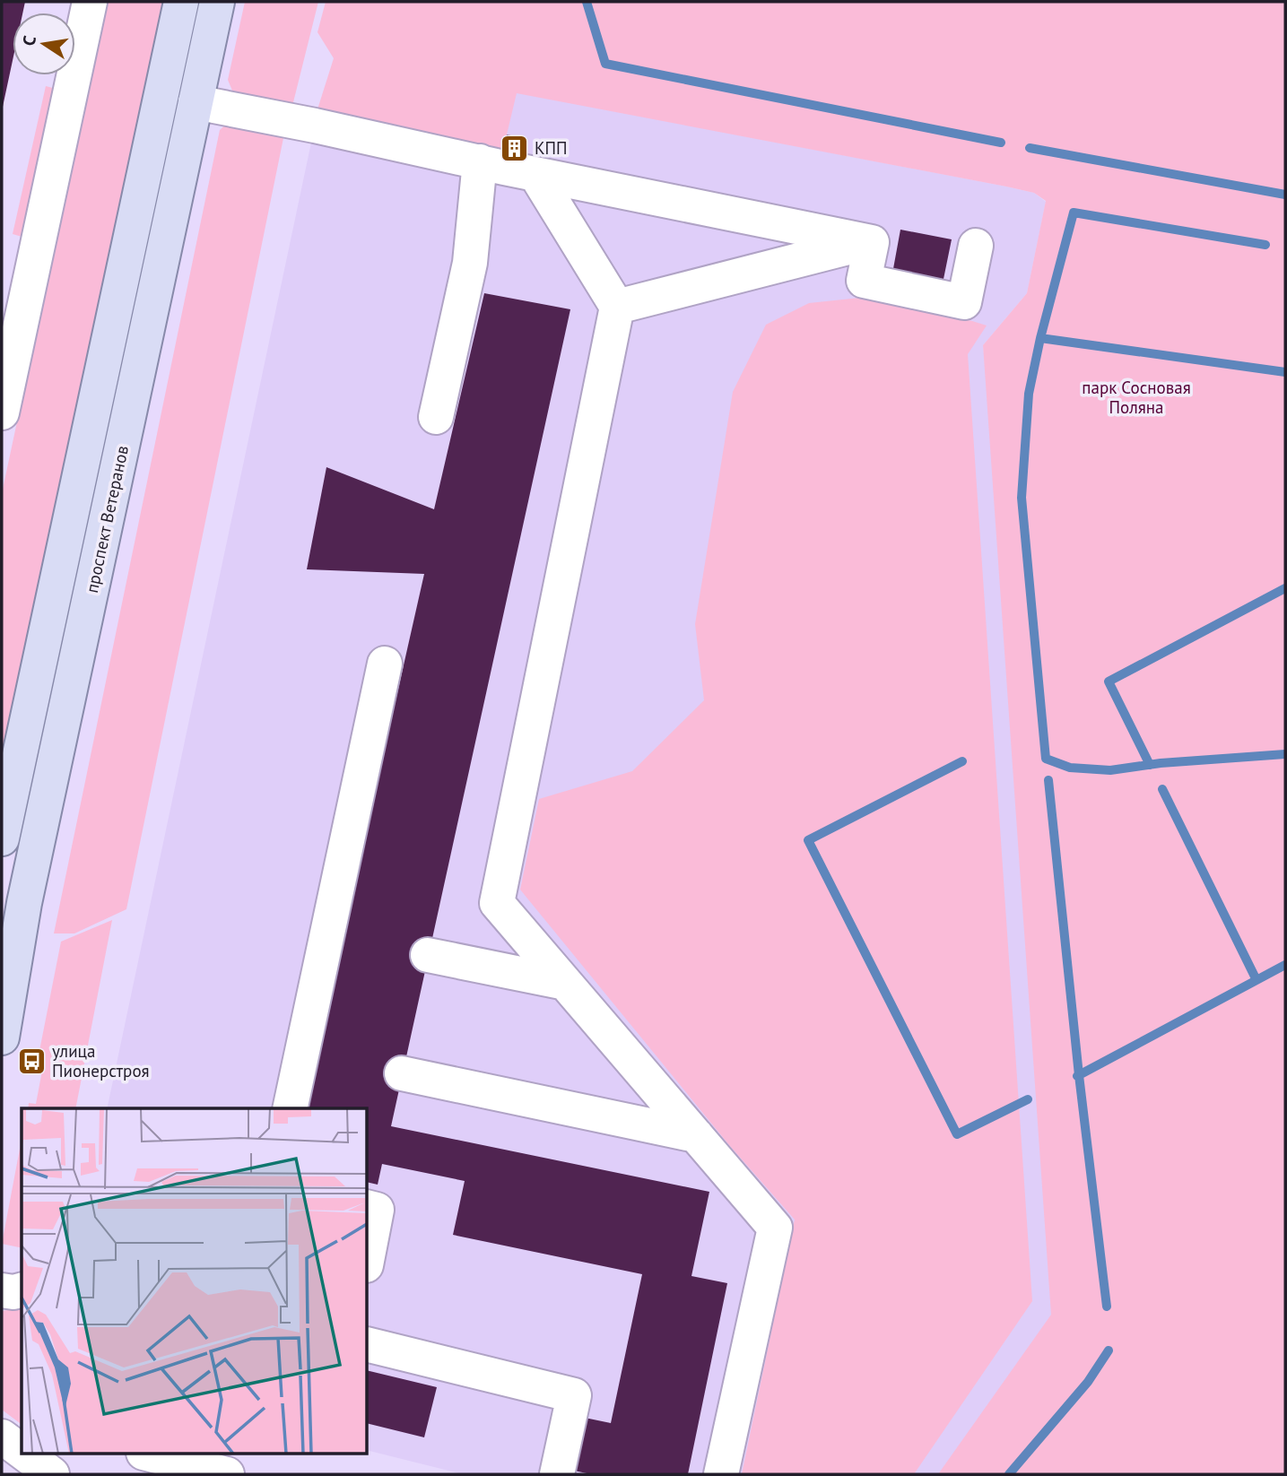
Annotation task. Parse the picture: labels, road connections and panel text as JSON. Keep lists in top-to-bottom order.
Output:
{
  "streets": {
    "main road": ["проспект Ветеранов"]
  },
  "parks": ["парк Сосновая Поляна"],
  "places": {
    "building": ["КПП"],
    "bus stop": ["улица Пионерстроя"]
  },
  "north": "left"
}
